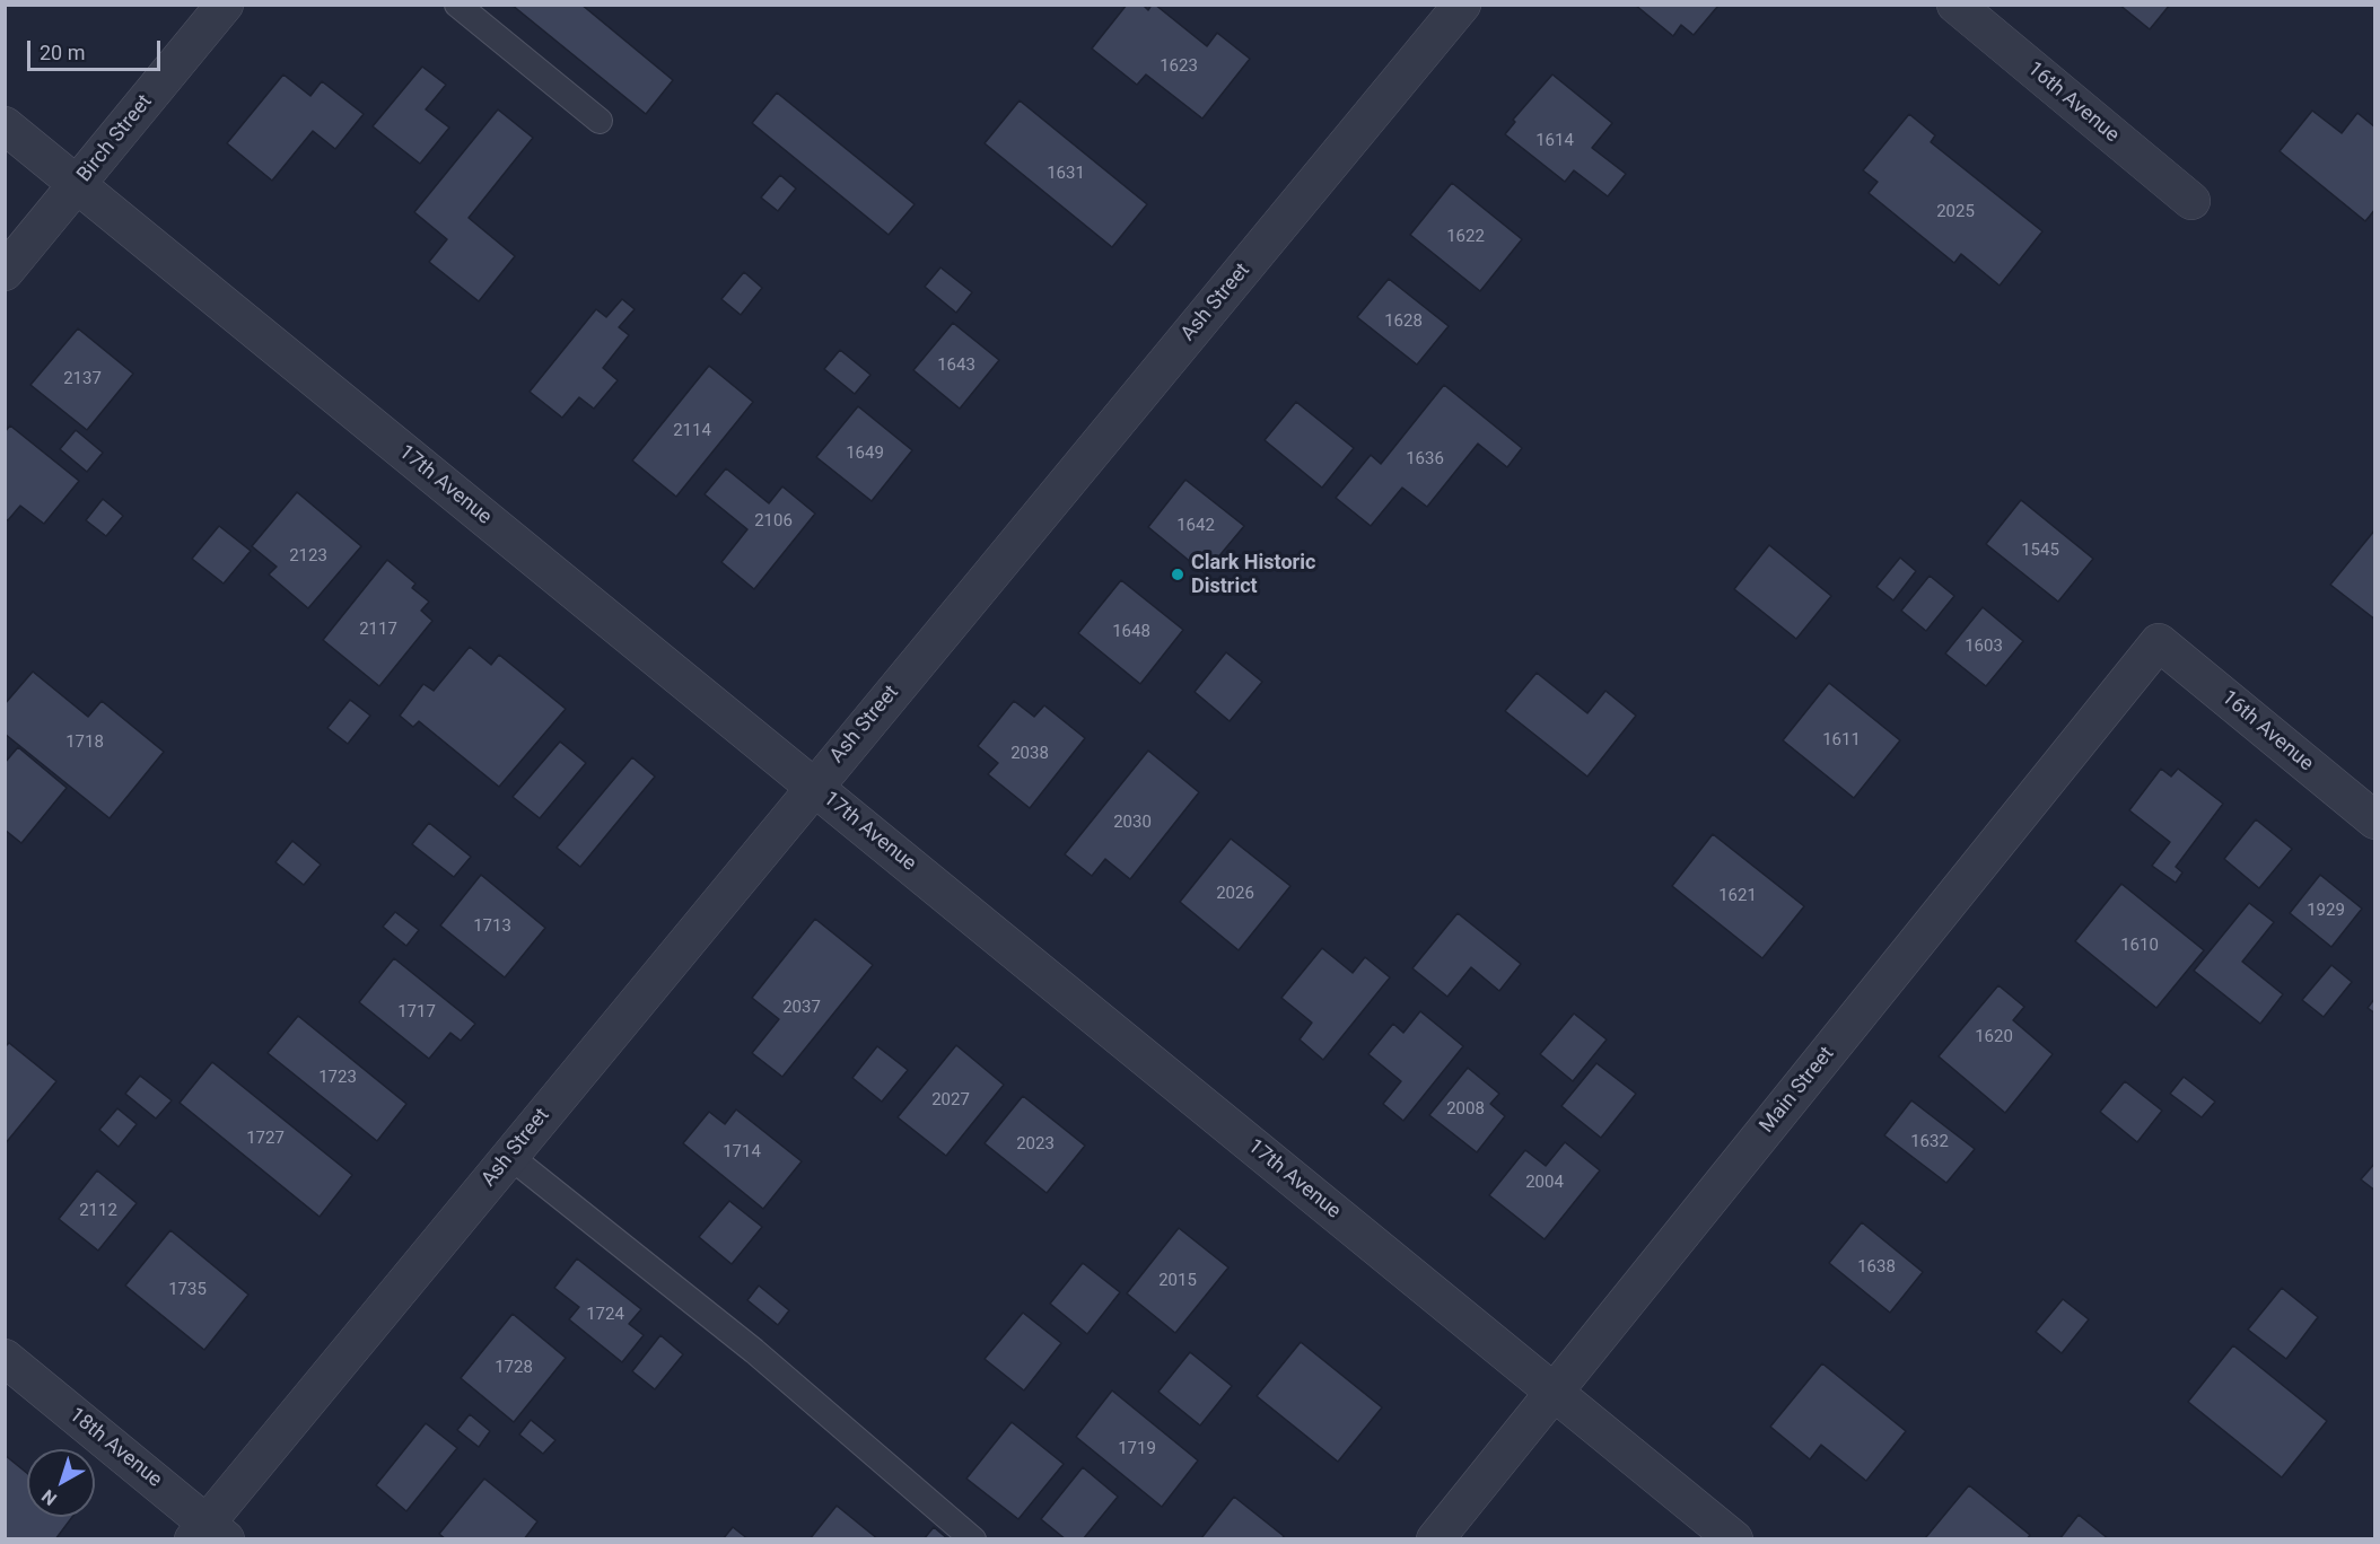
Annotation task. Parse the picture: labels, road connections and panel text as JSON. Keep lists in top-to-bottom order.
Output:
{
  "streets": {
    "street": [
      "16th Avenue",
      "Birch Street",
      "Ash Street",
      "17th Avenue",
      "Main Street",
      "18th Avenue"
    ]
  },
  "crossings": [
    ["16th Avenue", "Main Street"],
    ["Birch Street", "17th Avenue"],
    ["Ash Street", "17th Avenue"],
    ["Ash Street", "18th Avenue"],
    ["17th Avenue", "Main Street"]
  ],
  "places": ["Clark Historic District"],
  "house_numbers": [
    "1623",
    "1614",
    "1631",
    "2025",
    "1622",
    "1628",
    "1643",
    "2137",
    "2114",
    "1649",
    "1636",
    "2106",
    "1642",
    "1545",
    "2123",
    "2117",
    "1648",
    "1603",
    "1611",
    "1718",
    "2038",
    "2030",
    "2026",
    "1621",
    "1929",
    "1713",
    "1610",
    "2037",
    "1717",
    "1620",
    "1723",
    "2027",
    "2008",
    "1727",
    "1632",
    "2023",
    "1714",
    "2004",
    "2112",
    "1638",
    "2015",
    "1735",
    "1724",
    "1728",
    "1719"
  ],
  "scale_bar": "20 m",
  "north": "bottom left"
}
